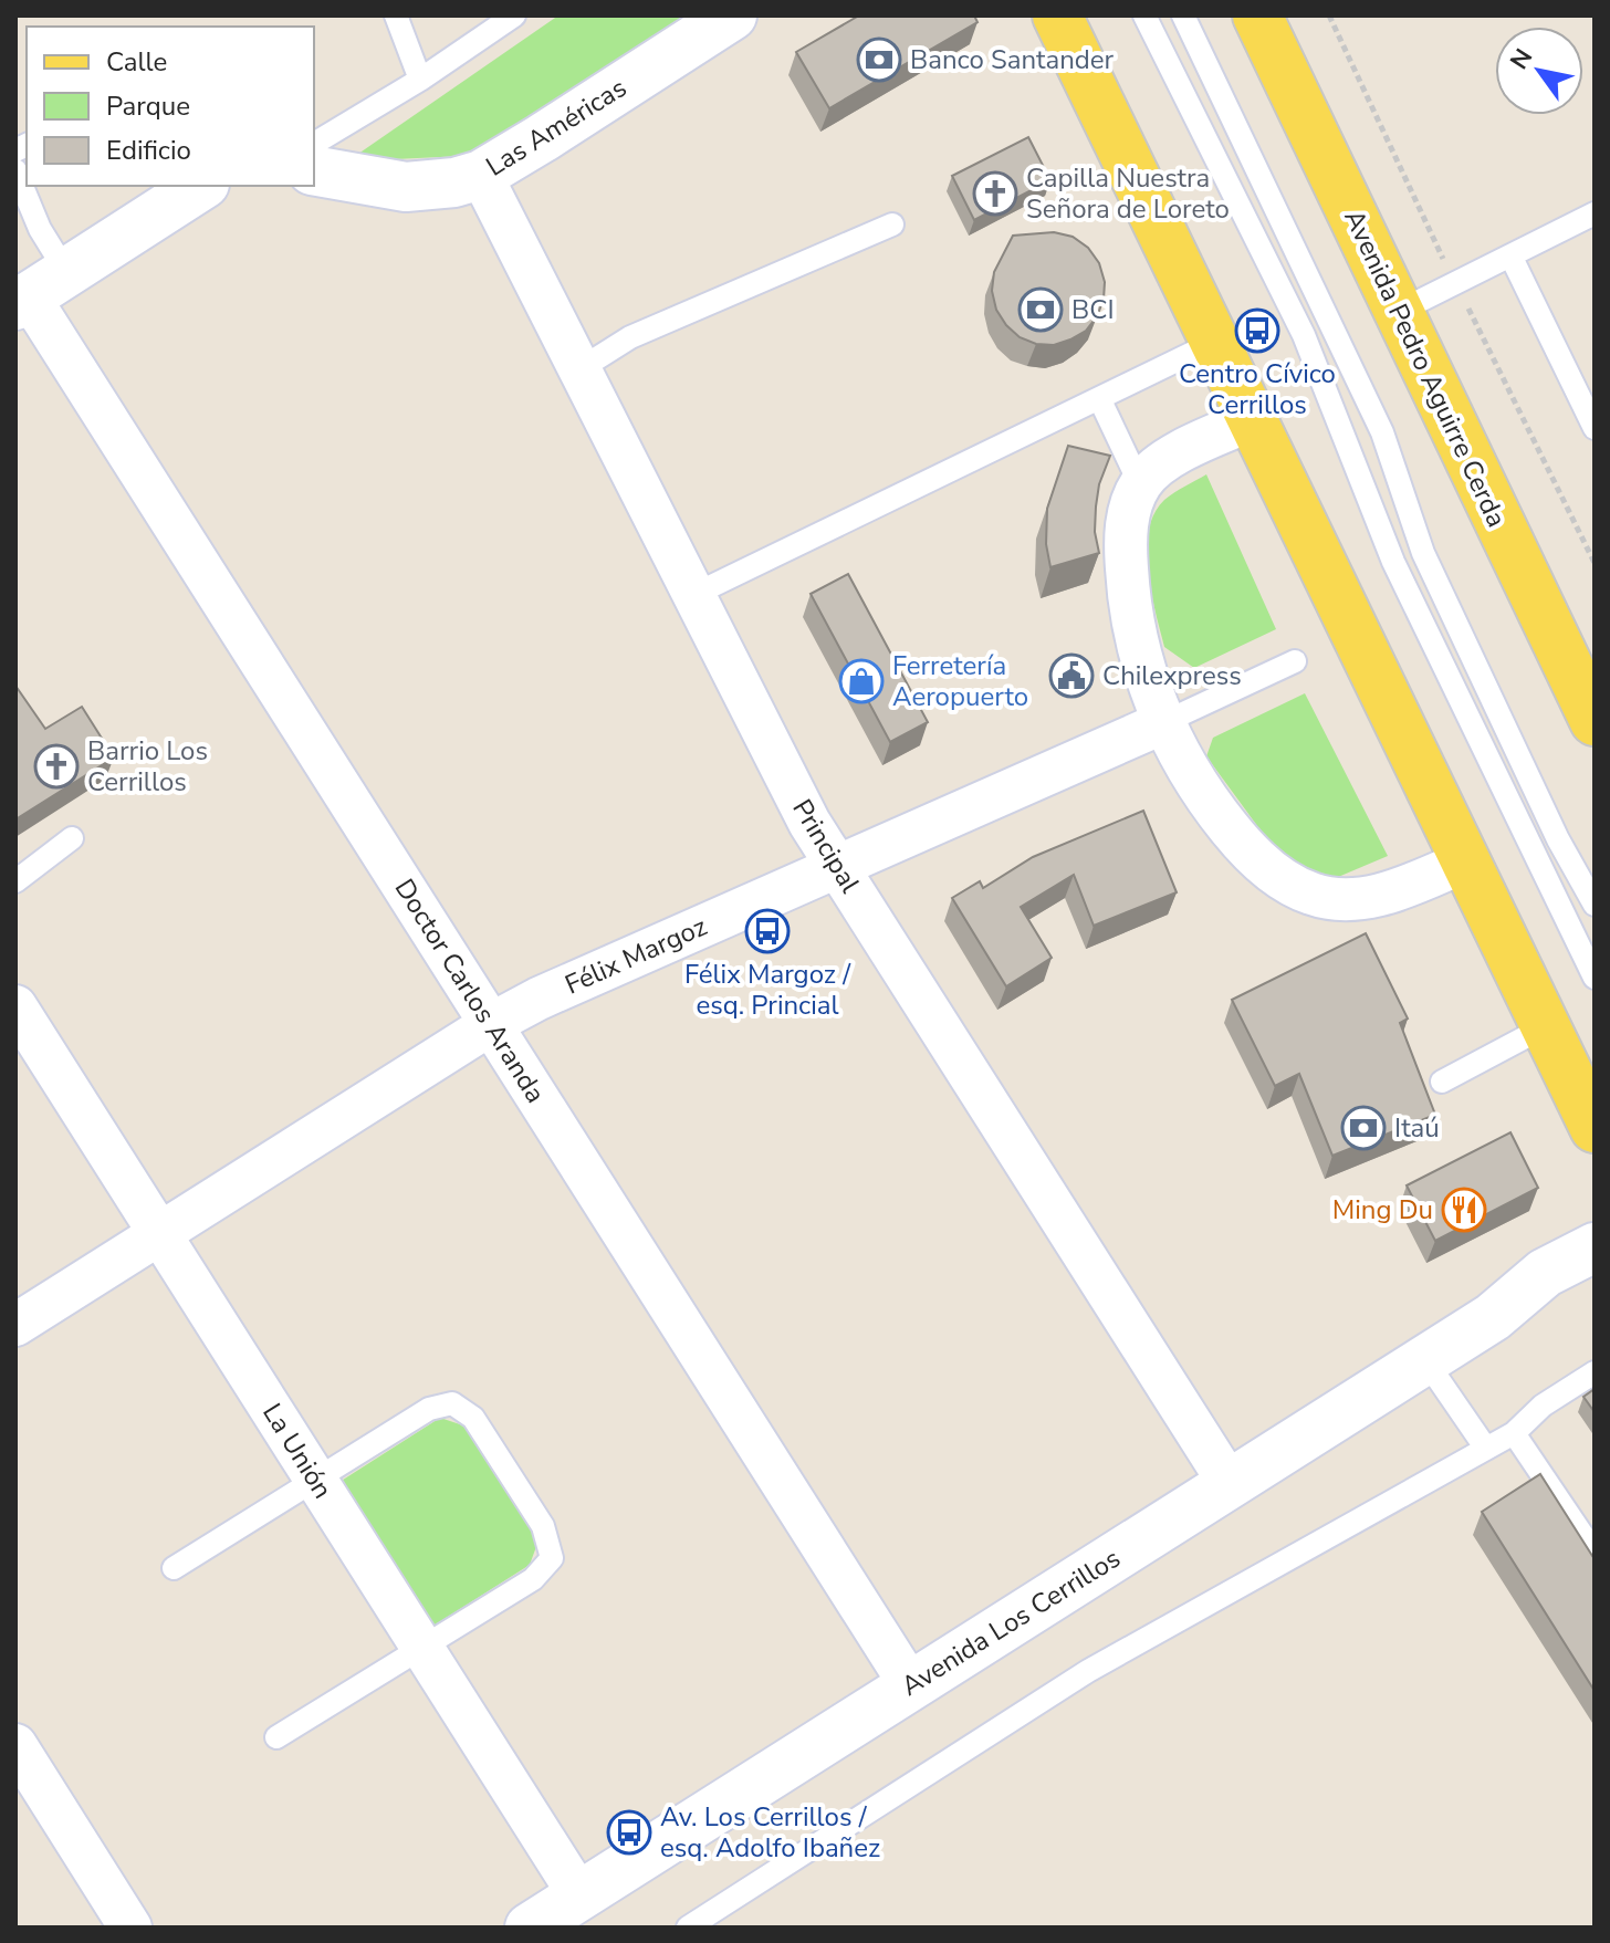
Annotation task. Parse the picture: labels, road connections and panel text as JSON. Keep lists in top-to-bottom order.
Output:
{
  "streets": {
    "main road": ["Avenida Pedro Aguirre Cerda"],
    "street": [
      "Las Américas",
      "Principal",
      "Félix Margoz",
      "Doctor Carlos Aranda",
      "La Unión",
      "Avenida Los Cerrillos"
    ]
  },
  "crossings": [
    ["Las Américas", "Principal"],
    ["Principal", "Félix Margoz"],
    ["Principal", "Avenida Los Cerrillos"],
    ["Félix Margoz", "Doctor Carlos Aranda"],
    ["Félix Margoz", "La Unión"],
    ["Doctor Carlos Aranda", "Avenida Los Cerrillos"],
    ["La Unión", "Avenida Los Cerrillos"]
  ],
  "places": {
    "bank": ["Banco Santander", "BCI", "Itaú"],
    "church": ["Capilla Nuestra Señora de Loreto", "Barrio Los Cerrillos"],
    "bus stop": ["Centro Cívico Cerrillos", "Félix Margoz / esq. Princial", "Av. Los Cerrillos / esq. Adolfo Ibañez"],
    "public building": ["Chilexpress"],
    "shop": ["Ferretería Aeropuerto"],
    "restaurant": ["Ming Du"]
  },
  "legend": ["Calle", "Parque", "Edificio"],
  "north": "top left"
}
